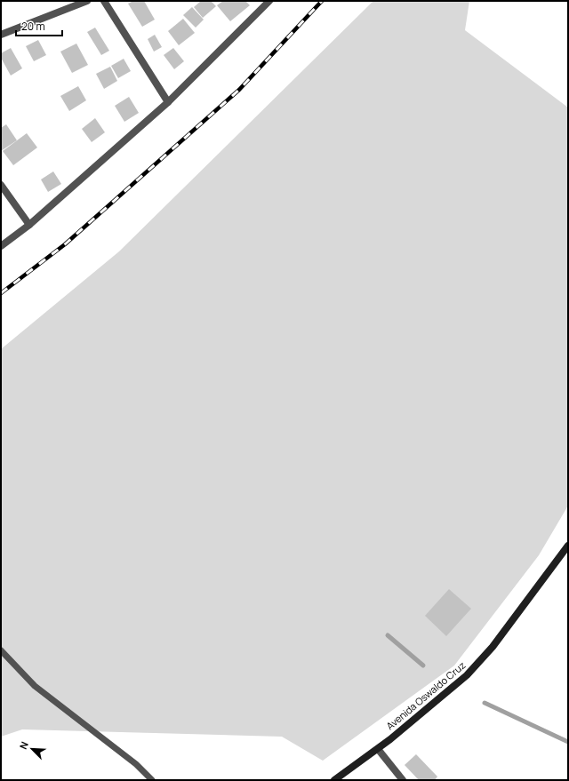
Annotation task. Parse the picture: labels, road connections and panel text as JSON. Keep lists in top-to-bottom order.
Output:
{
  "streets": {
    "street": ["Avenida Oswaldo Cruz"]
  },
  "scale_bar": "20 m",
  "north": "top left"
}
